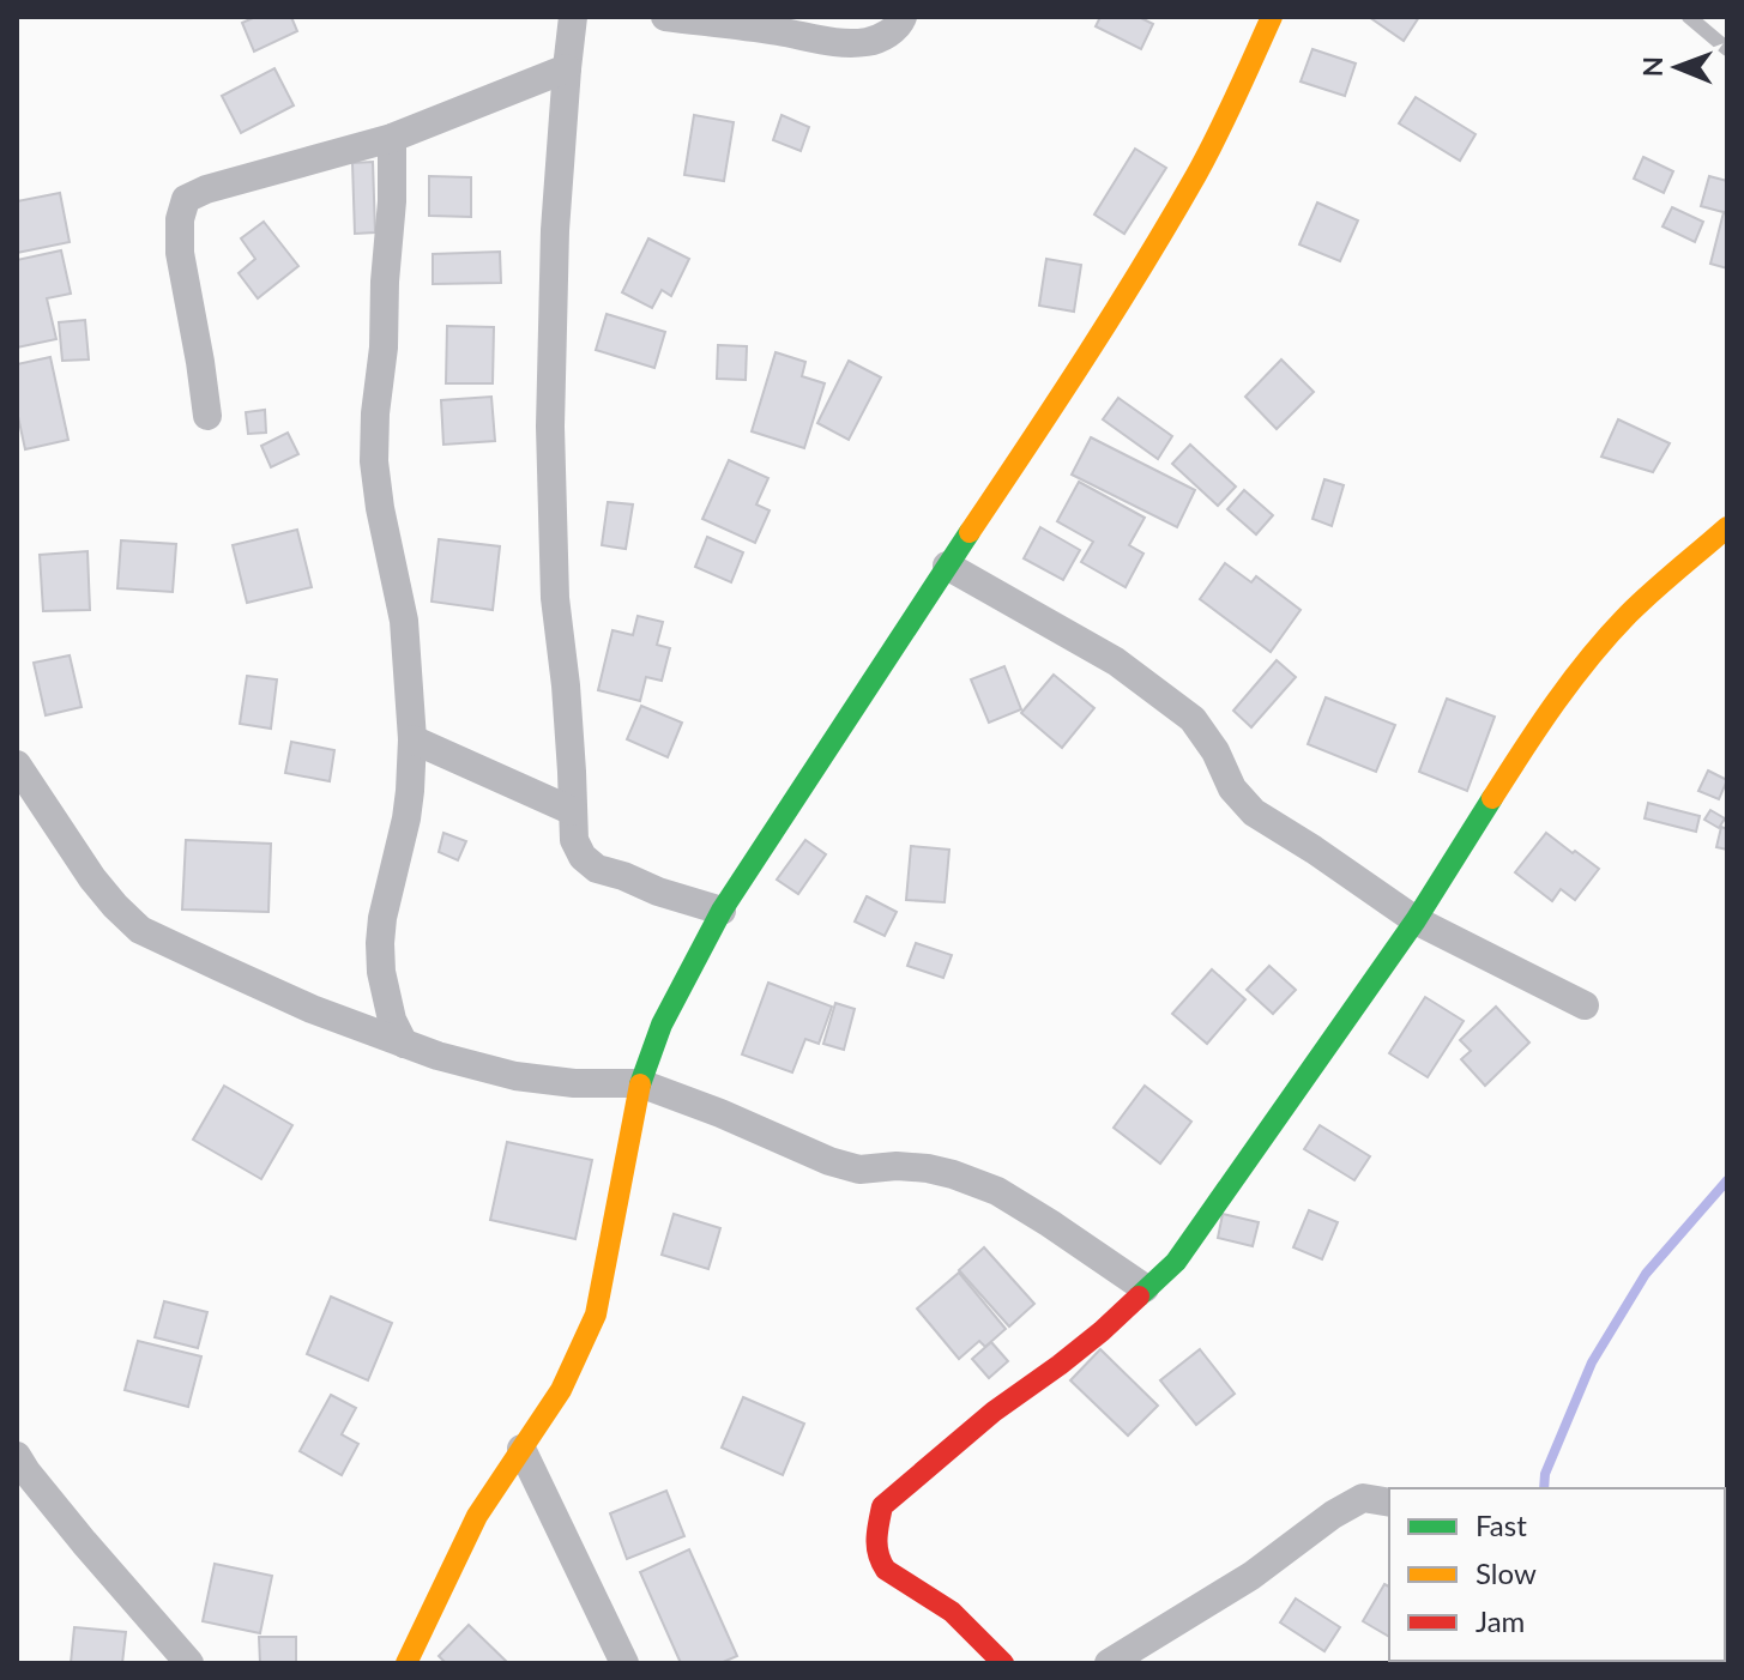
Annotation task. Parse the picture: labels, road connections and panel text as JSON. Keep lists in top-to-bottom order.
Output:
{
  "legend": ["Fast", "Slow", "Jam"],
  "north": "left"
}
